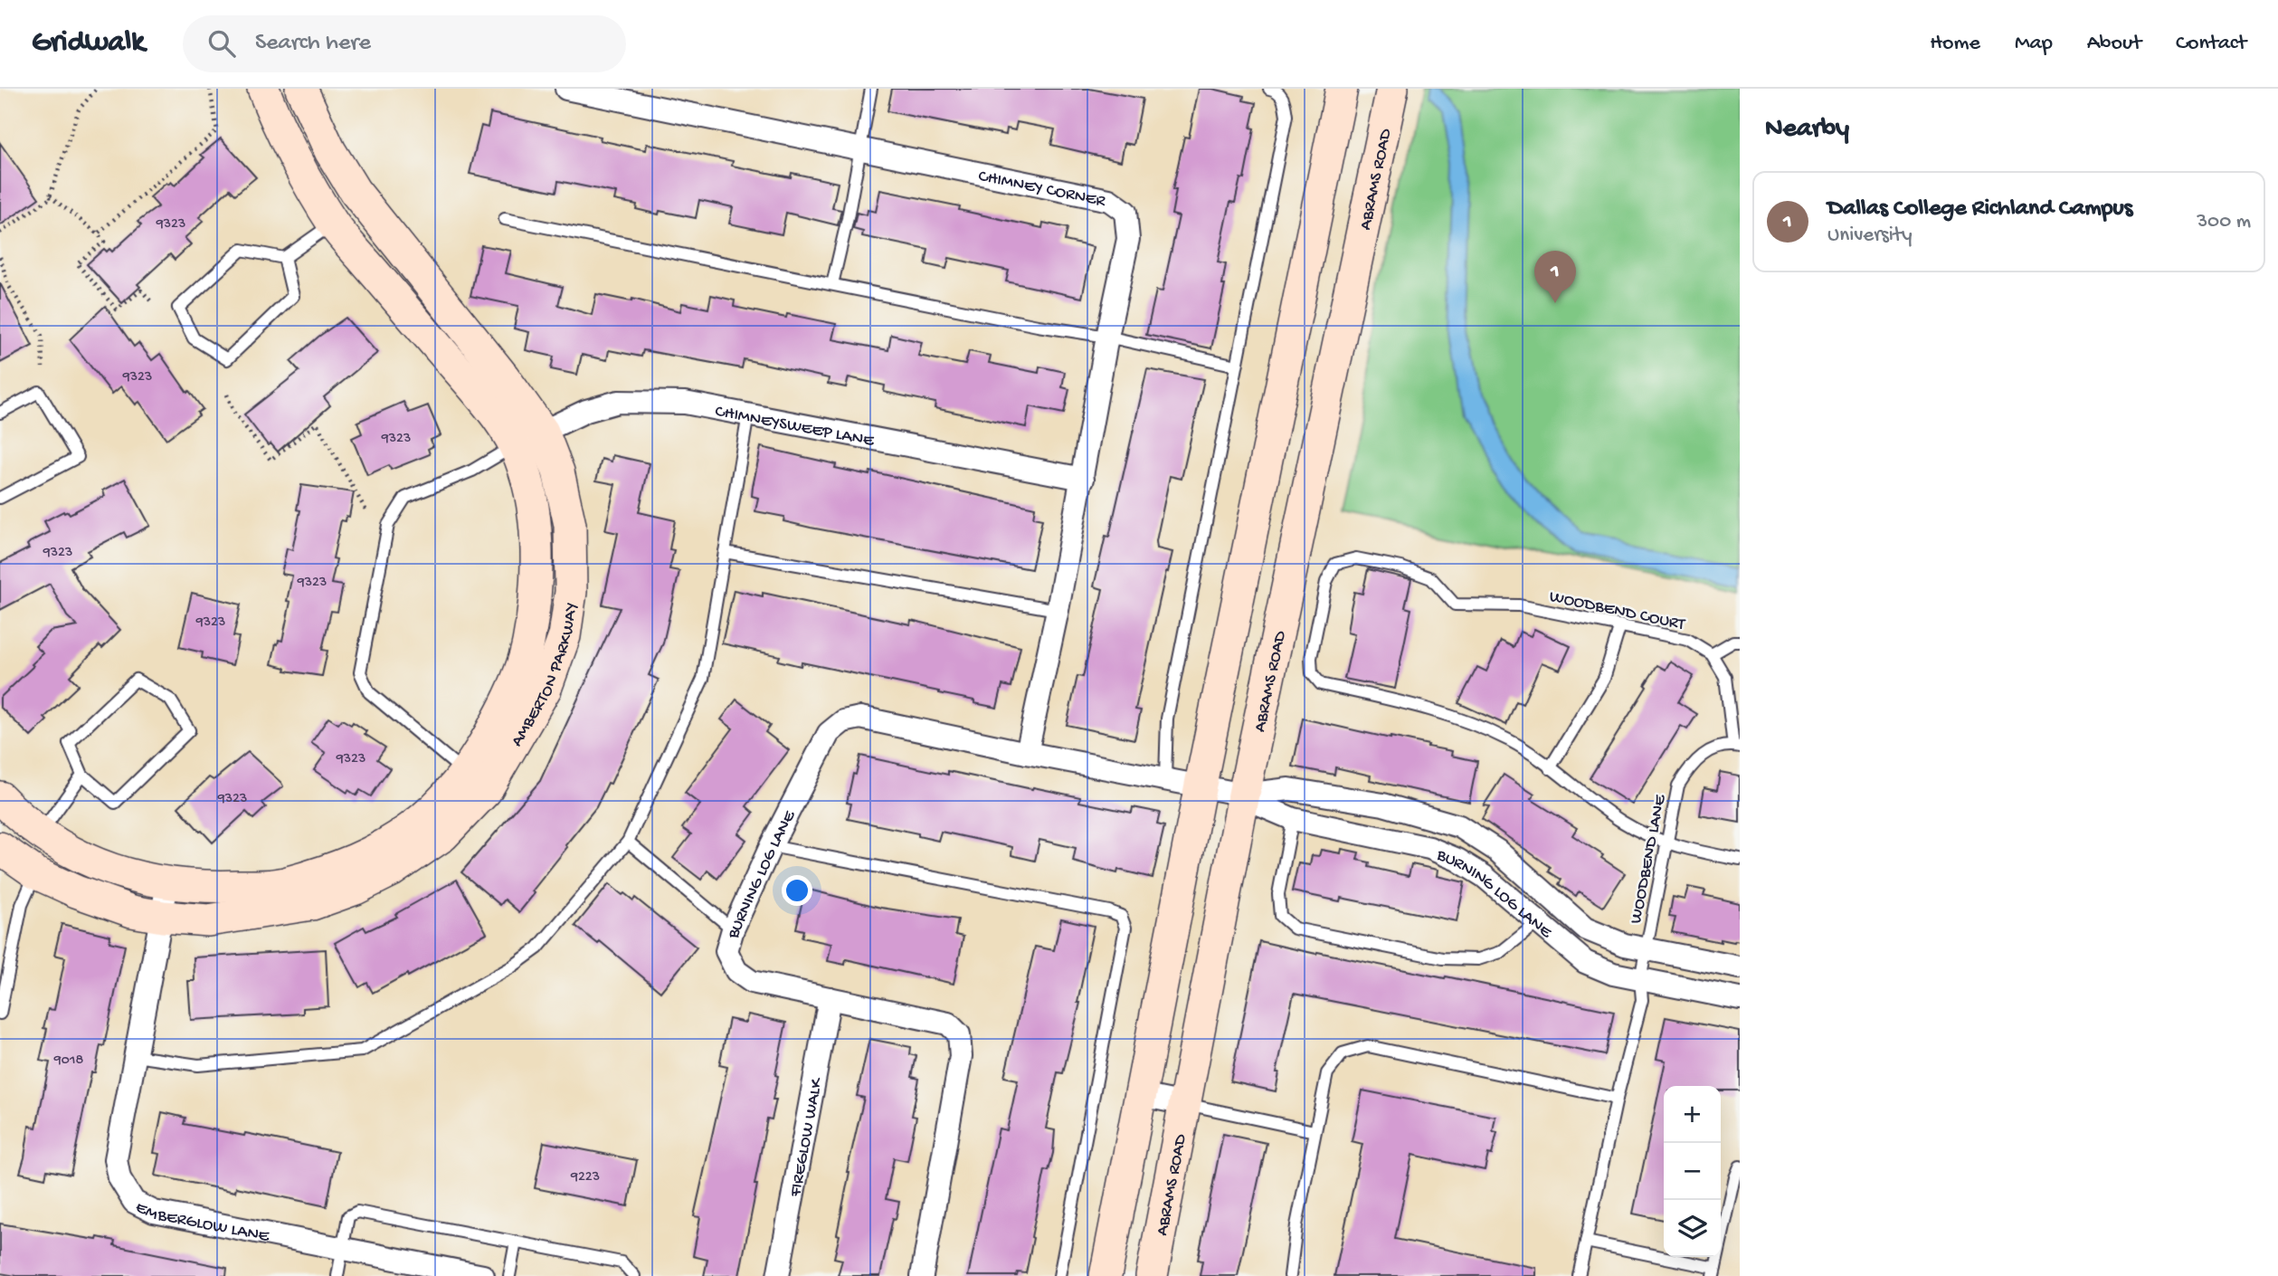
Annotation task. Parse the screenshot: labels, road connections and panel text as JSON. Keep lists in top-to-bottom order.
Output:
{
  "streets": {
    "street": [
      "ABRAMS ROAD",
      "CHIMNEY CORNER",
      "CHIMNEYSWEEP LANE",
      "AMBERTON PARKWAY",
      "BURNING LOG LANE",
      "FIREGLOW WALK",
      "EMBERGLOW LANE"
    ],
    "lane": ["WOODBEND COURT", "WOODBEND LANE"]
  },
  "crossings": [
    ["ABRAMS ROAD", "BURNING LOG LANE"],
    ["CHIMNEY CORNER", "CHIMNEYSWEEP LANE"],
    ["CHIMNEY CORNER", "BURNING LOG LANE"],
    ["CHIMNEYSWEEP LANE", "AMBERTON PARKWAY"],
    ["AMBERTON PARKWAY", "EMBERGLOW LANE"],
    ["WOODBEND LANE", "BURNING LOG LANE"],
    ["BURNING LOG LANE", "FIREGLOW WALK"]
  ],
  "house_numbers": [
    "9323",
    "9323",
    "9323",
    "9323",
    "9323",
    "9323",
    "9323",
    "9323",
    "9018",
    "9223"
  ],
  "page": {
    "header": "Gridwalk",
    "search": "Search here",
    "nav": [
      "Home",
      "Map",
      "About",
      "Contact"
    ],
    "heading": "Nearby",
    "list": [
      {
        "mark": "1",
        "name": "Dallas College Richland Campus",
        "note": "University",
        "value": "300 m"
      }
    ],
    "pins": "1",
    "map_buttons": ["+", "−"]
  }
}
